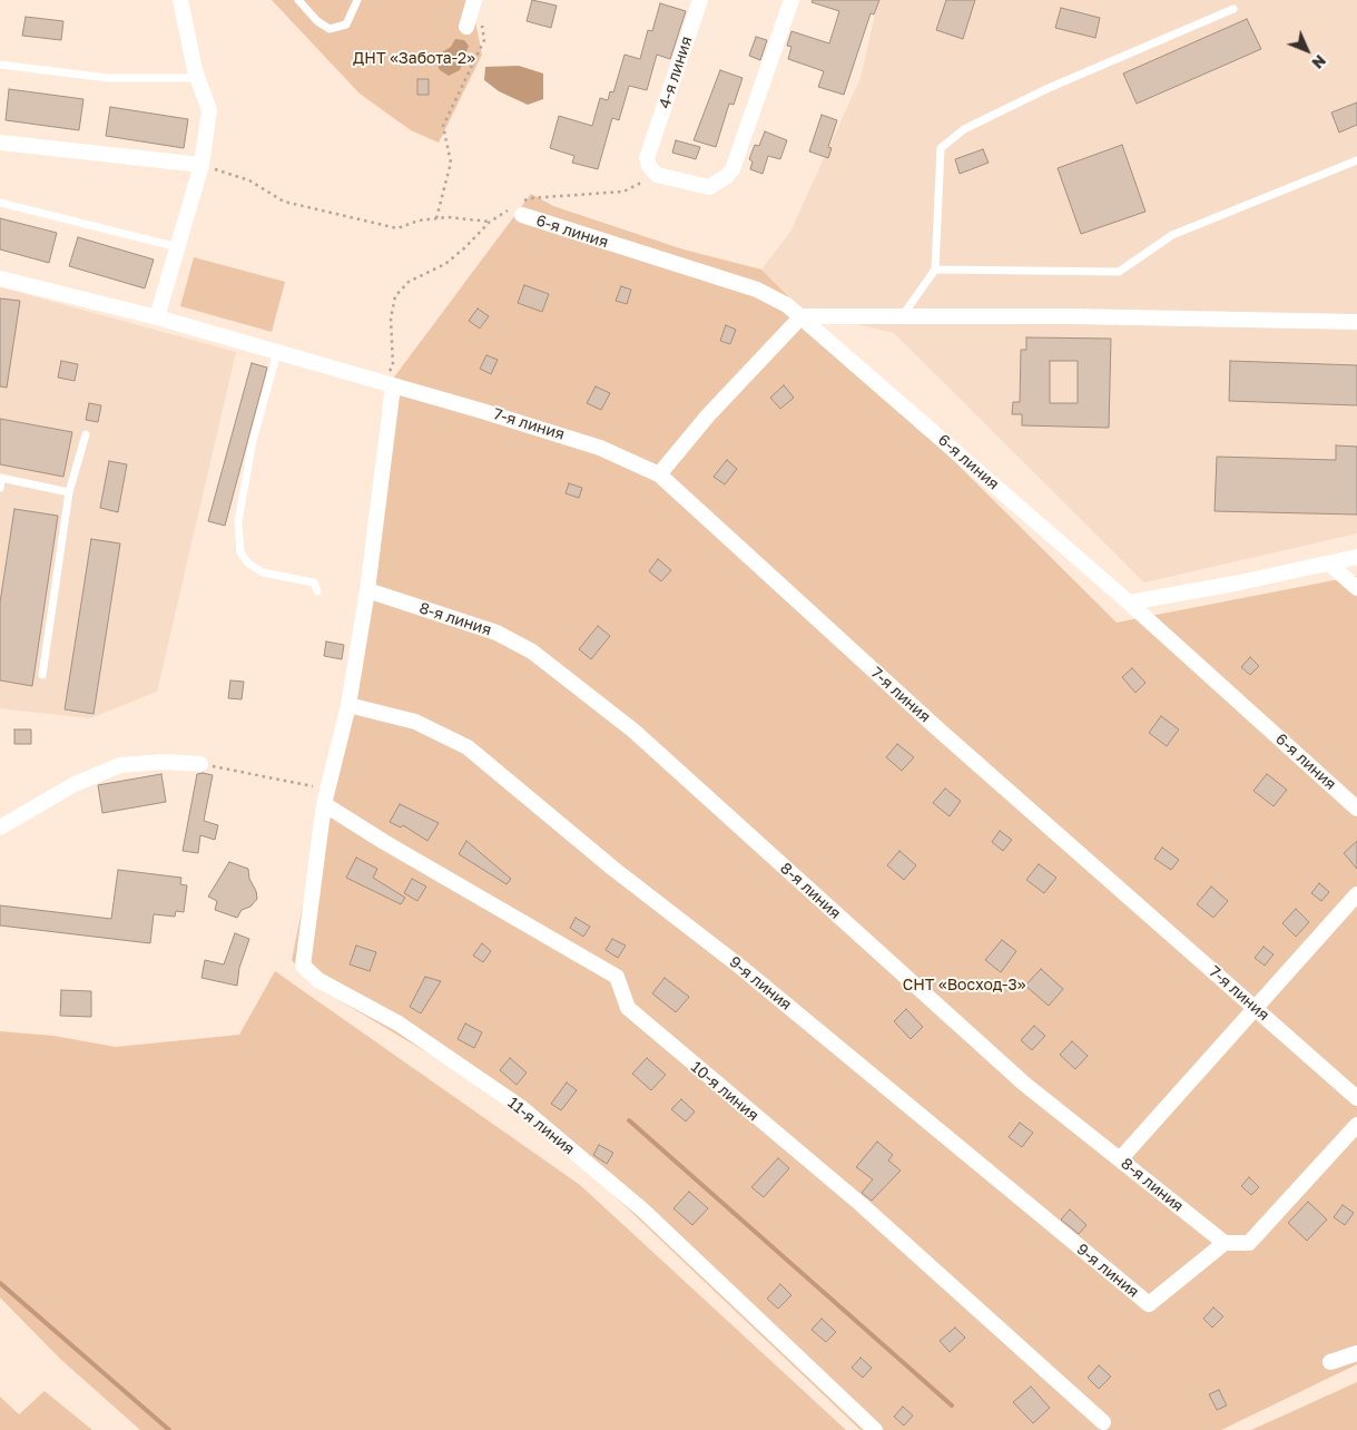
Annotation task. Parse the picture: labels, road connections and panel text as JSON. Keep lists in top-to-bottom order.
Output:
{
  "streets": {
    "street": [
      "4-я линия",
      "6-я линия",
      "7-я линия",
      "8-я линия",
      "9-я линия",
      "10-я линия",
      "11-я линия"
    ]
  },
  "crossings": [
    ["8-я линия", "9-я линия"],
    ["10-я линия", "11-я линия"]
  ],
  "parks": ["ДНТ «Забота-2»", "СНТ «Восход-3»"],
  "north": "bottom right"
}
